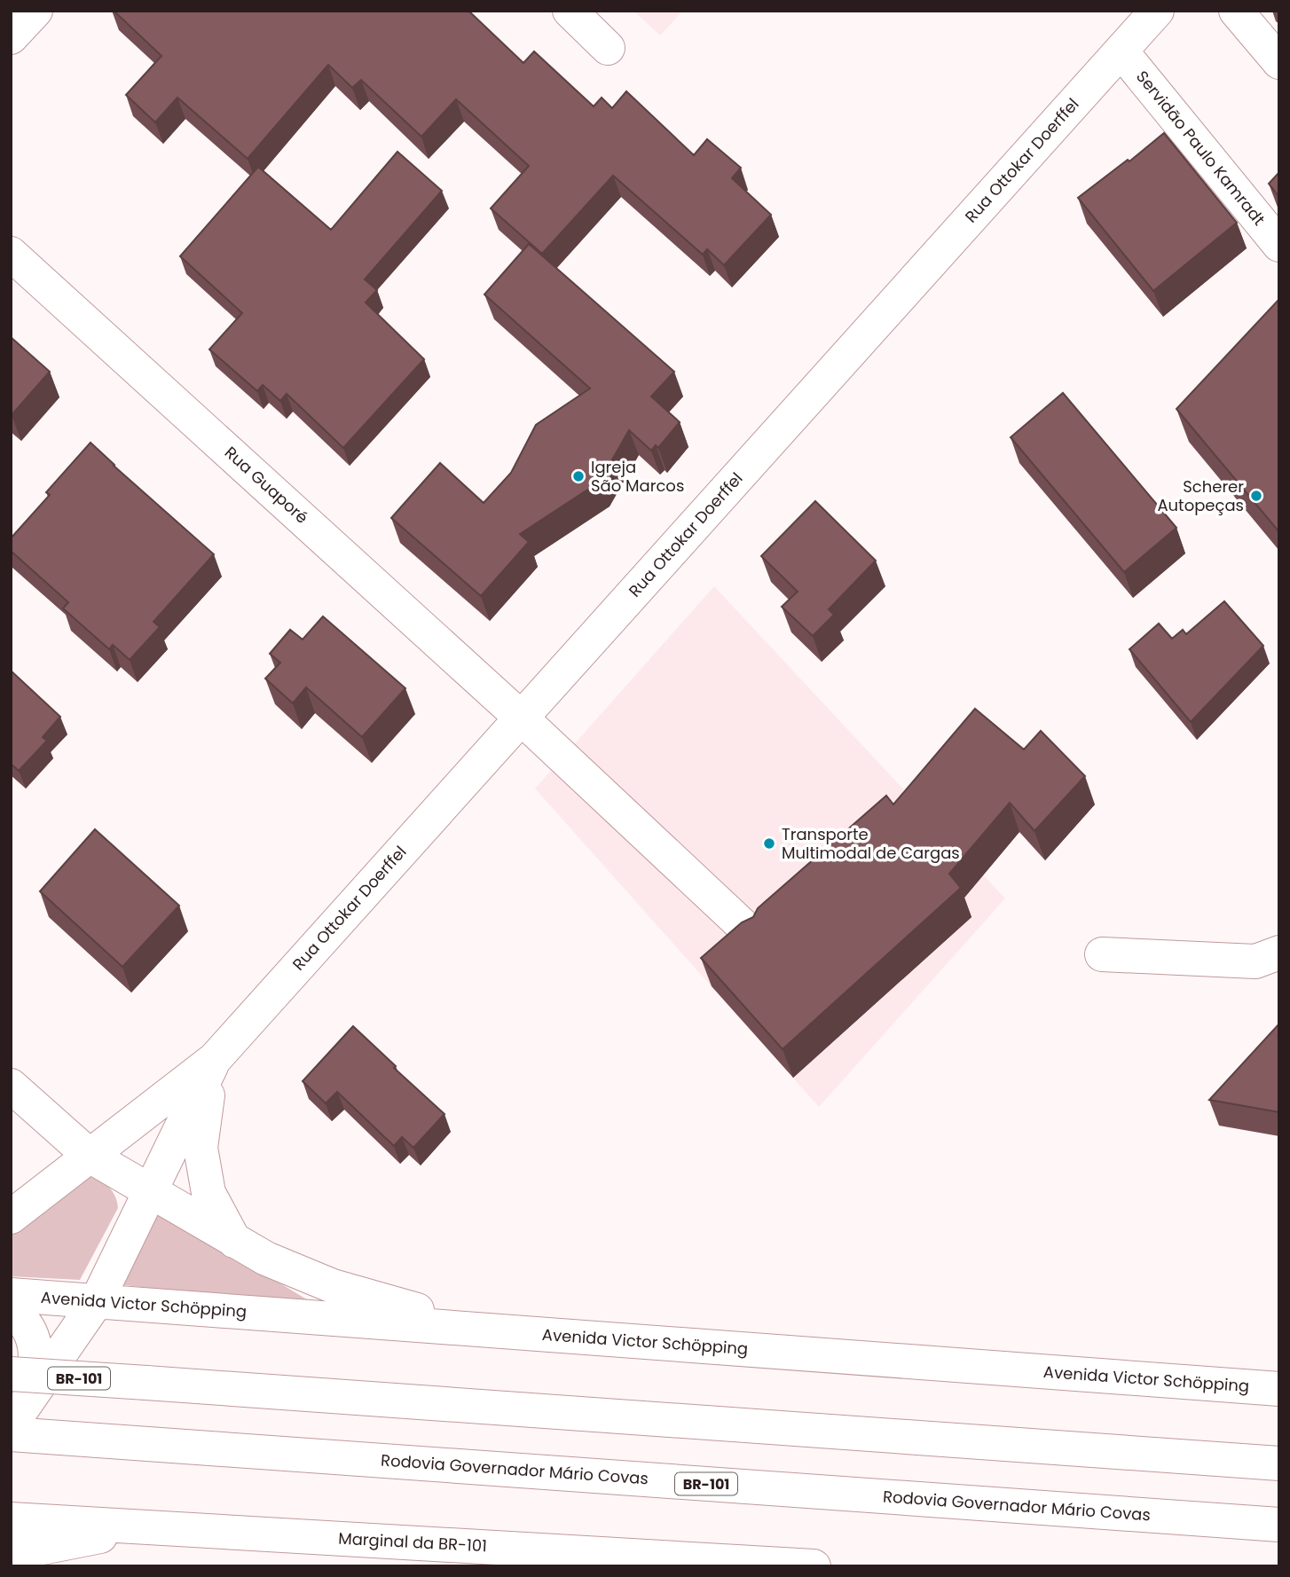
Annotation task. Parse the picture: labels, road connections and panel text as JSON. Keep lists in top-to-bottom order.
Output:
{
  "streets": {
    "main road": [
      "Servidão Paulo Kamradt",
      "Rua Ottokar Doerffel",
      "Rua Guaporé",
      "Avenida Victor Schöpping",
      "BR-101",
      "Rodovia Governador Mário Covas",
      "Marginal da BR-101"
    ]
  },
  "crossings": [
    ["Servidão Paulo Kamradt", "Rua Ottokar Doerffel"],
    ["Rua Ottokar Doerffel", "Rua Guaporé"],
    ["Rua Ottokar Doerffel", "Avenida Victor Schöpping"],
    ["Rua Ottokar Doerffel", "BR-101"]
  ],
  "places": ["Igreja São Marcos", "Scherer Autopeças", "Transporte Multimodal de Cargas"]
}
